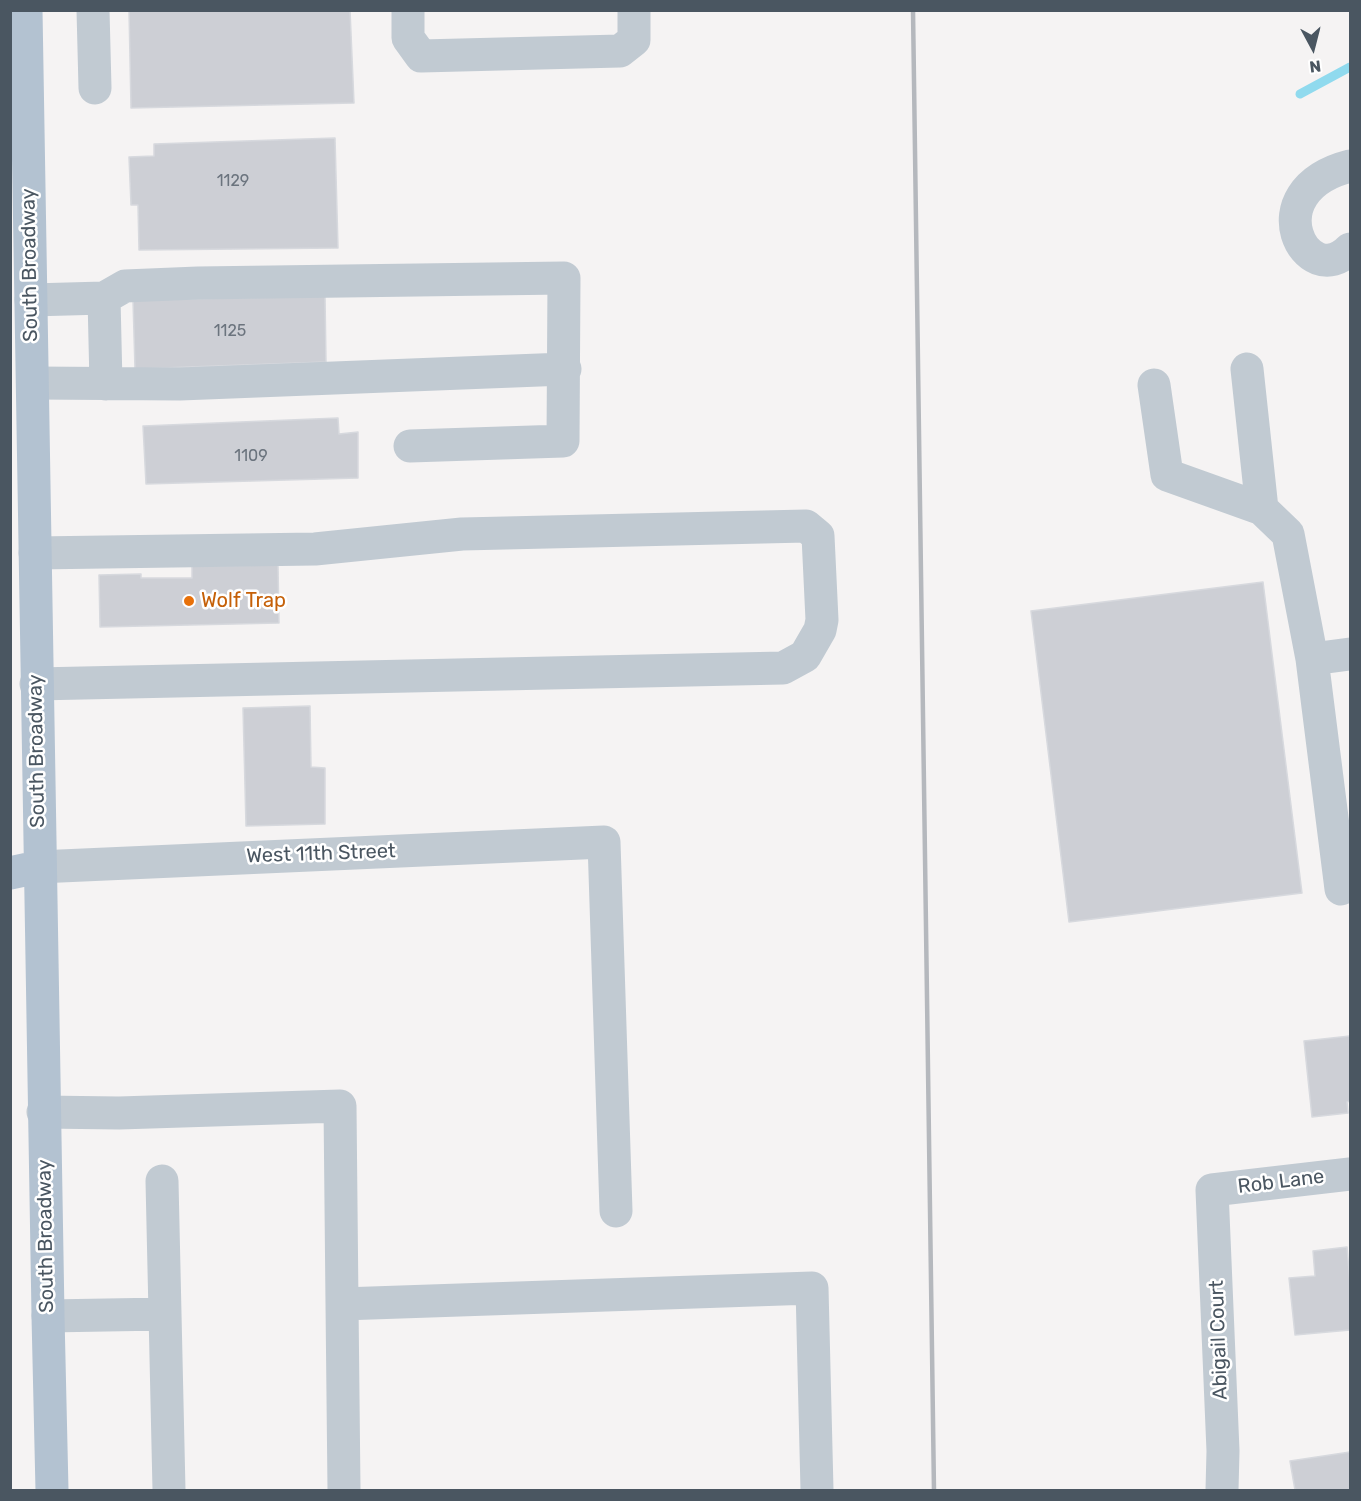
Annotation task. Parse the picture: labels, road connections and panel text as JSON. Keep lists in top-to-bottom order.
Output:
{
  "streets": {
    "main road": ["South Broadway"],
    "street": ["West 11th Street", "Rob Lane", "Abigail Court"]
  },
  "crossings": [
    ["South Broadway", "West 11th Street"],
    ["Rob Lane", "Abigail Court"]
  ],
  "places": ["Wolf Trap"],
  "house_numbers": ["1129", "1125", "1109"],
  "north": "bottom"
}
